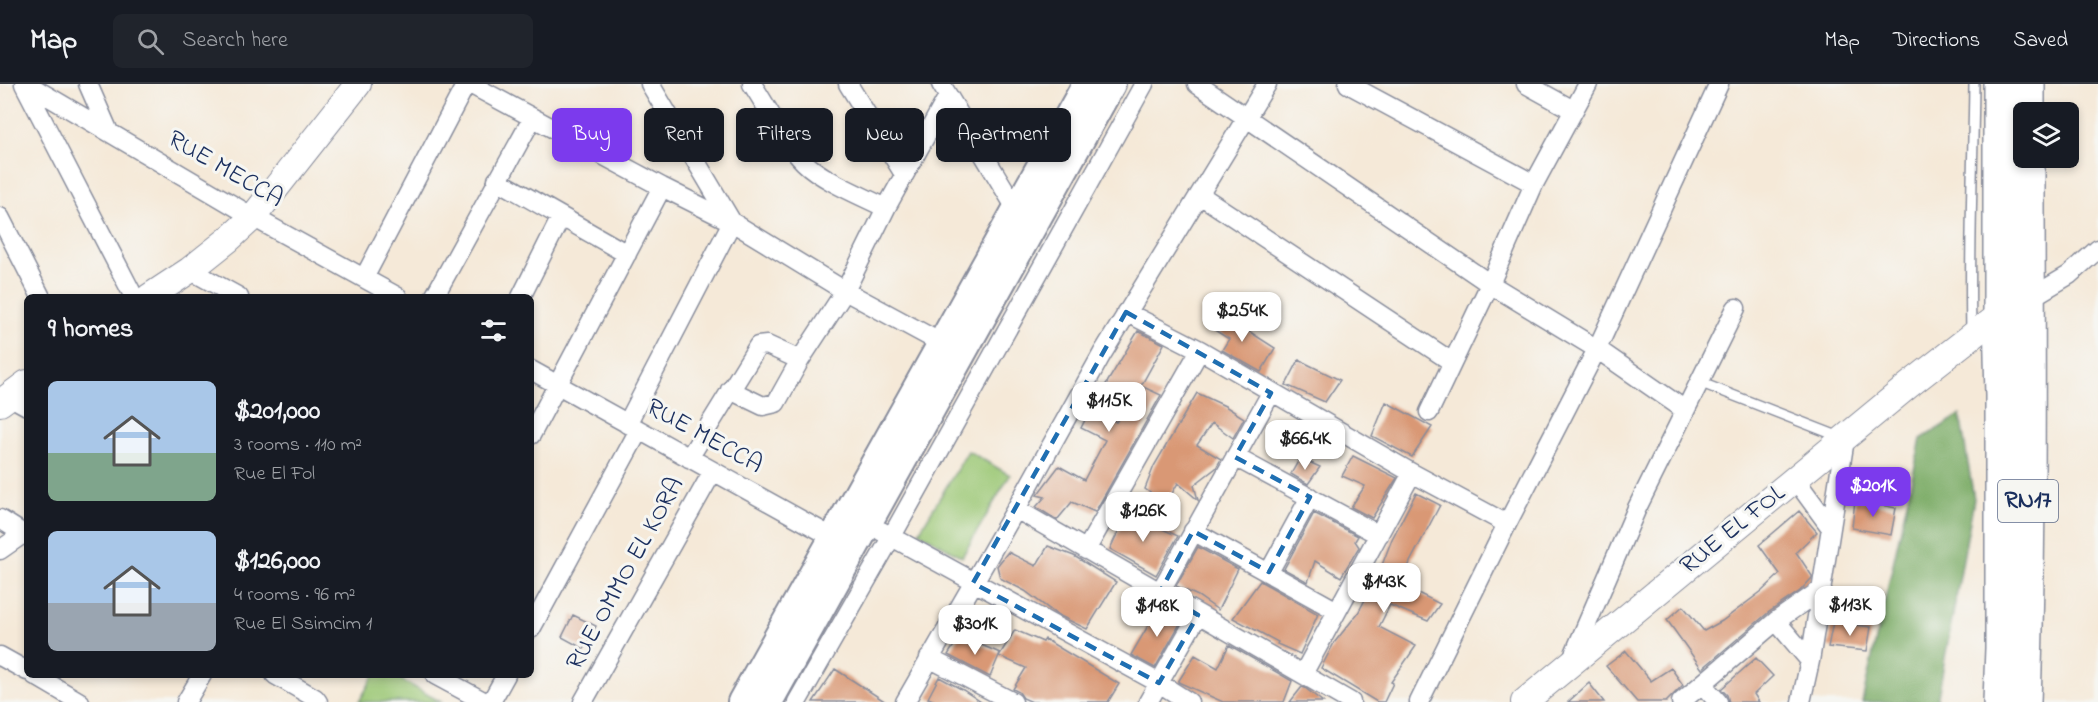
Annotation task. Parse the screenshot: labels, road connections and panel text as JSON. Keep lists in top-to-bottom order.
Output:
{
  "streets": {
    "highway": ["RN17"],
    "street": ["RUE MECCA", "RUE EL FOL", "RUE OMMO EL KORA"]
  },
  "crossings": [
    ["RUE MECCA", "RUE OMMO EL KORA"],
    ["RN17", "RUE EL FOL"]
  ],
  "page": {
    "header": "Map",
    "search": "Search here",
    "nav": ["Map", "Directions", "Saved"],
    "chip": [
      "Buy",
      "Rent",
      "Filters",
      "New",
      "Apartment"
    ],
    "price": [
      "$254K",
      "$115K",
      "$66.4K",
      "$201K",
      "$126K",
      "$143K",
      "$113K",
      "$148K",
      "$301K"
    ],
    "heading": "9 homes",
    "list": [
      {
        "name": "$201,000",
        "note": "3 rooms · 110 m² · Rue El Fol"
      },
      {
        "name": "$126,000",
        "note": "4 rooms · 96 m² · Rue El Ssimcim 1"
      }
    ]
  }
}
